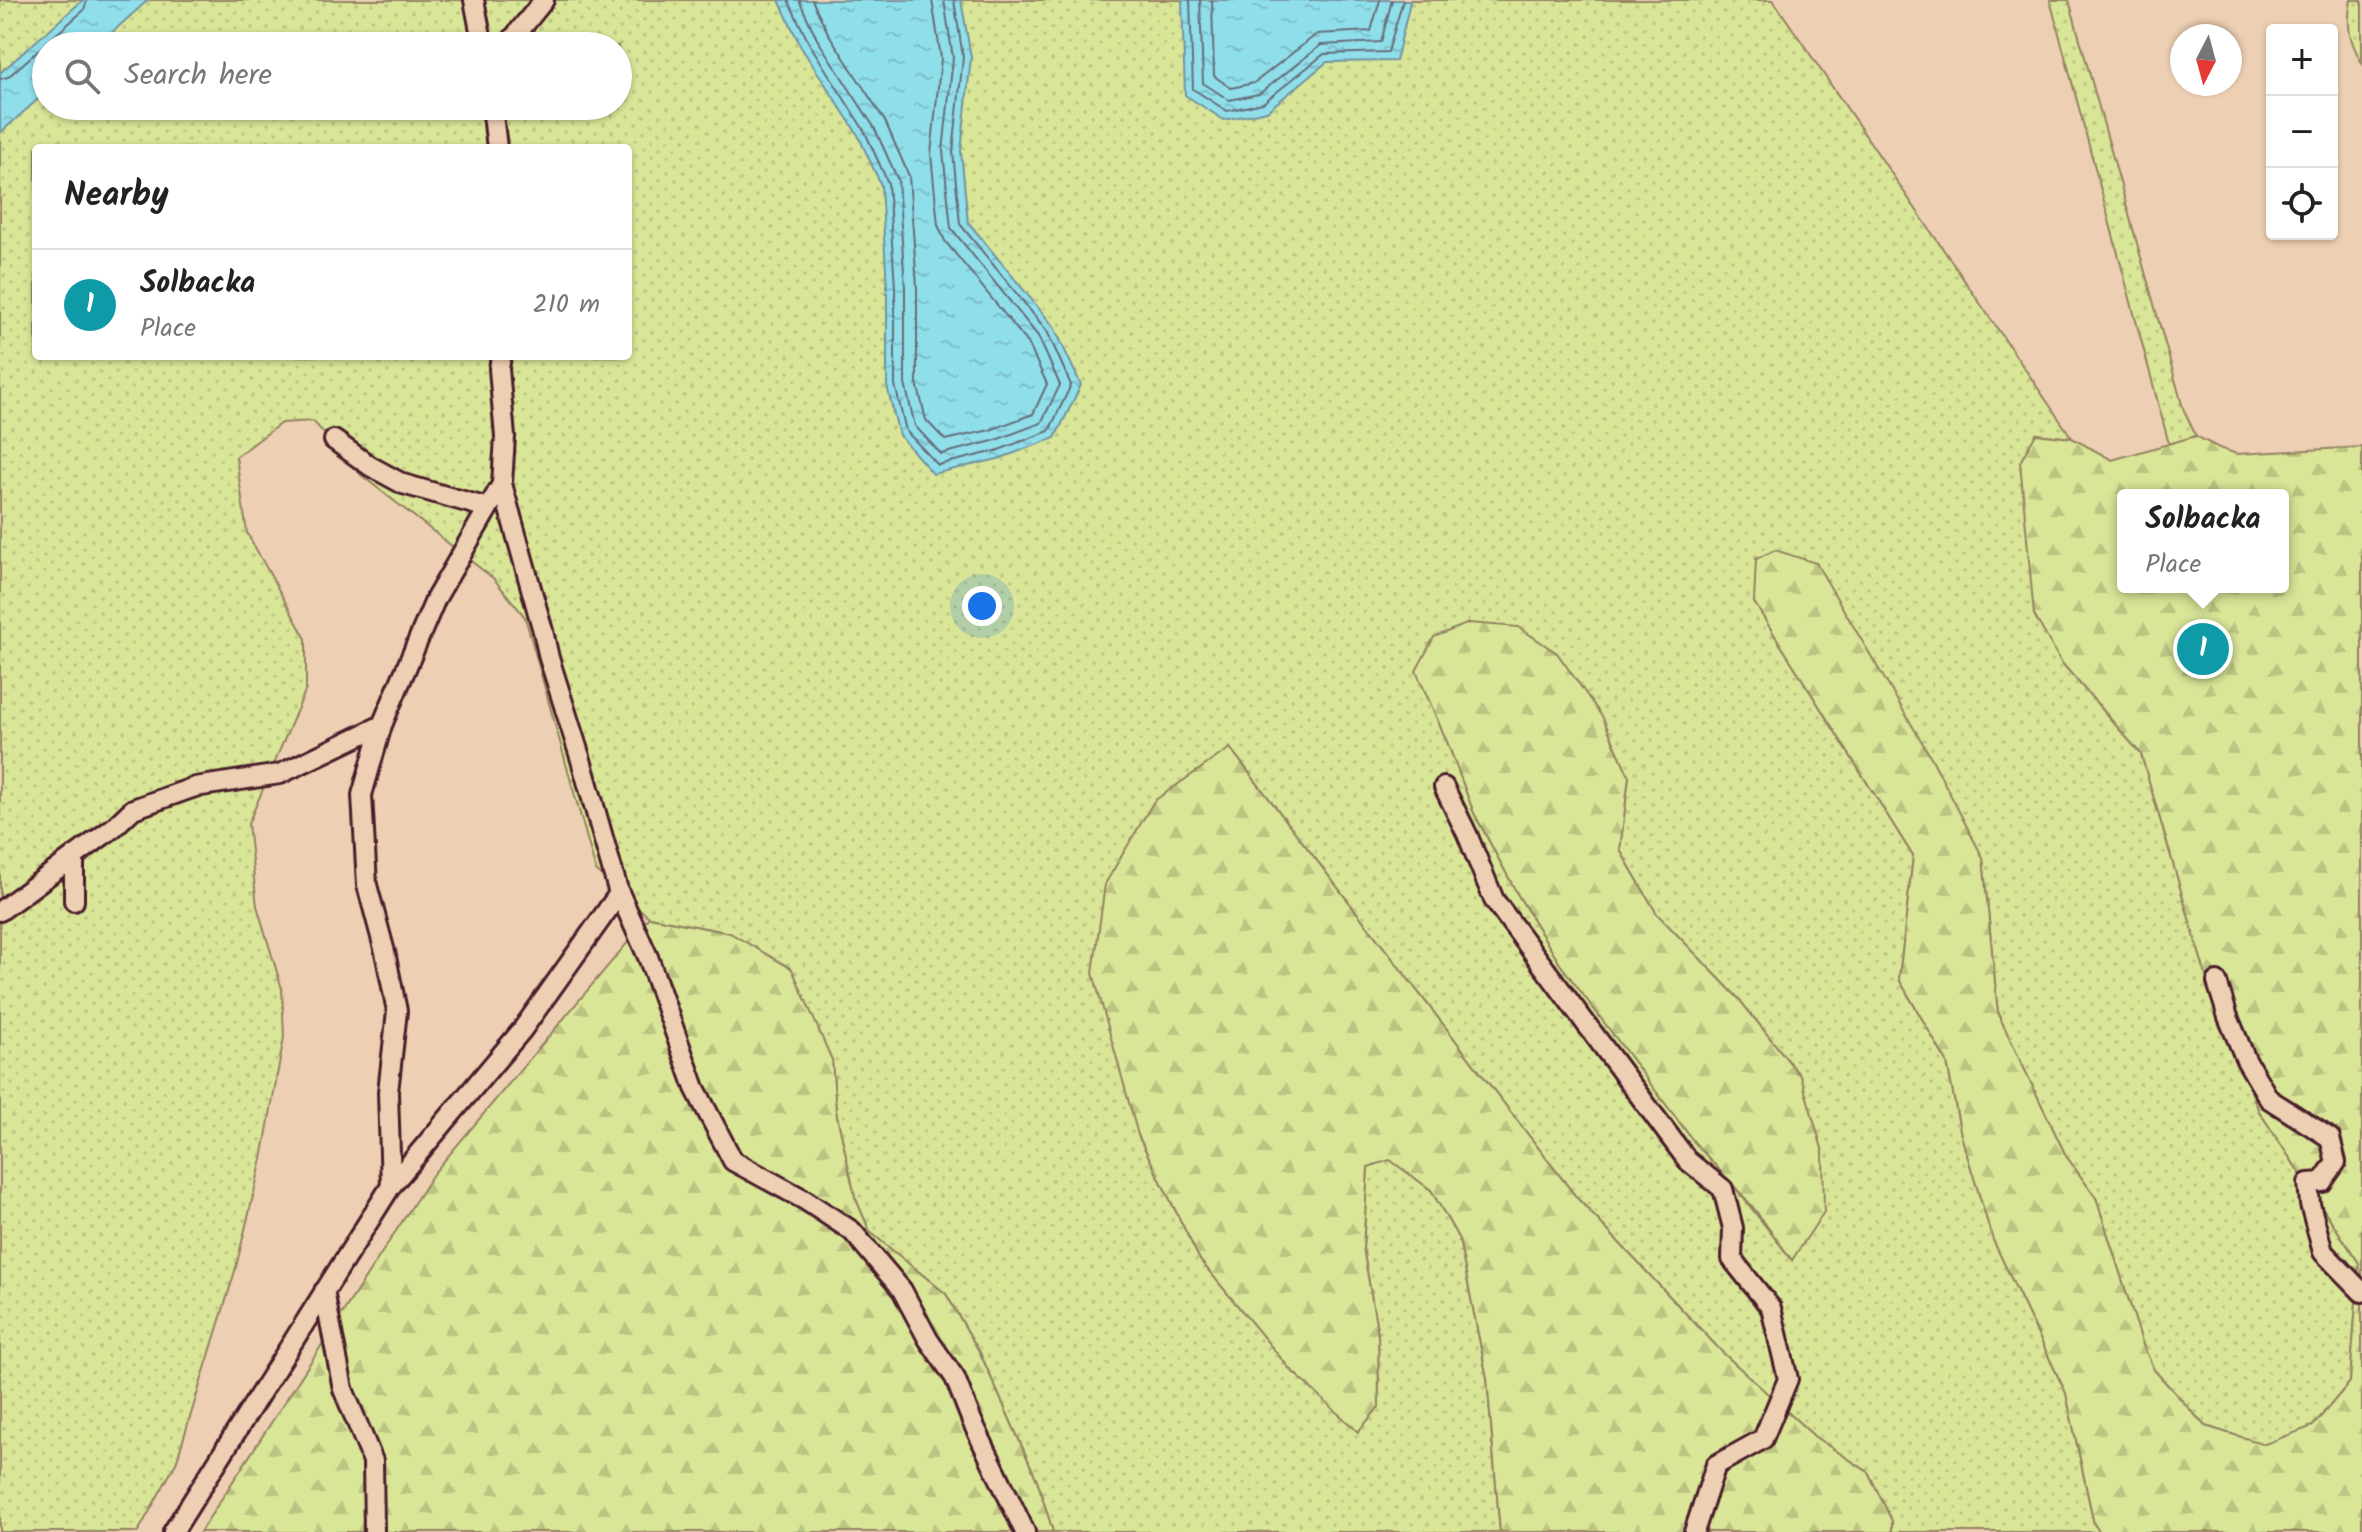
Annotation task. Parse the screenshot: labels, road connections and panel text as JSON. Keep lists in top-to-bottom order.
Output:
{
  "north": "bottom",
  "page": {
    "map_buttons": ["+", "−"],
    "search": "Search here",
    "heading": "Nearby",
    "list": [
      {
        "mark": "1",
        "name": "Solbacka",
        "note": "Place",
        "value": "210 m"
      }
    ],
    "popup": ["Solbacka", "Place"],
    "pins": "1"
  }
}
